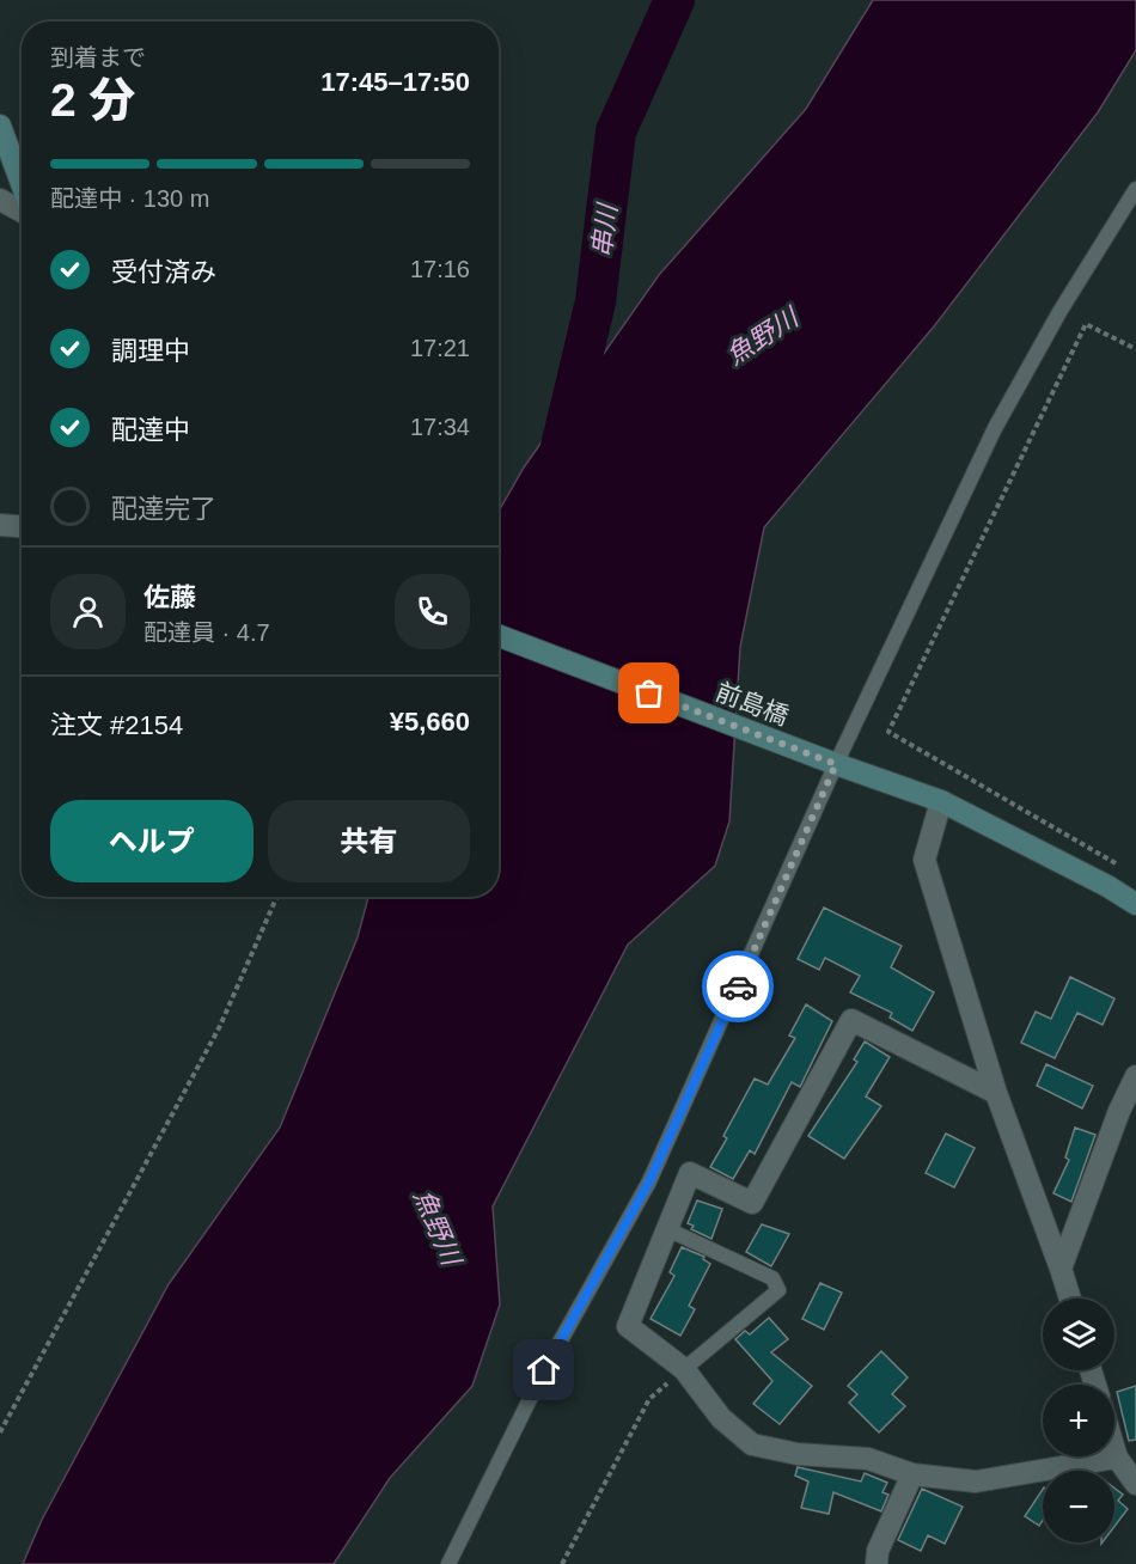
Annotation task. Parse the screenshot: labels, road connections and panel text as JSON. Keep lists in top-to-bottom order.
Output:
{
  "streets": {
    "main road": ["前島橋"]
  },
  "water": ["串川", "魚野川"],
  "page": {
    "heading": ["2 分", "到着まで", "17:45–17:50"],
    "panel": [
      "佐藤",
      "配達員 · 4.7",
      "注文 #2154",
      "¥5,660"
    ],
    "bar": "配達中 · 130 m",
    "list": [
      ["受付済み", "17:16"],
      ["調理中", "17:21"],
      ["配達中", "17:34"],
      "配達完了"
    ],
    "buttons": ["ヘルプ", "共有"],
    "map_buttons": ["+", "−"]
  }
}
